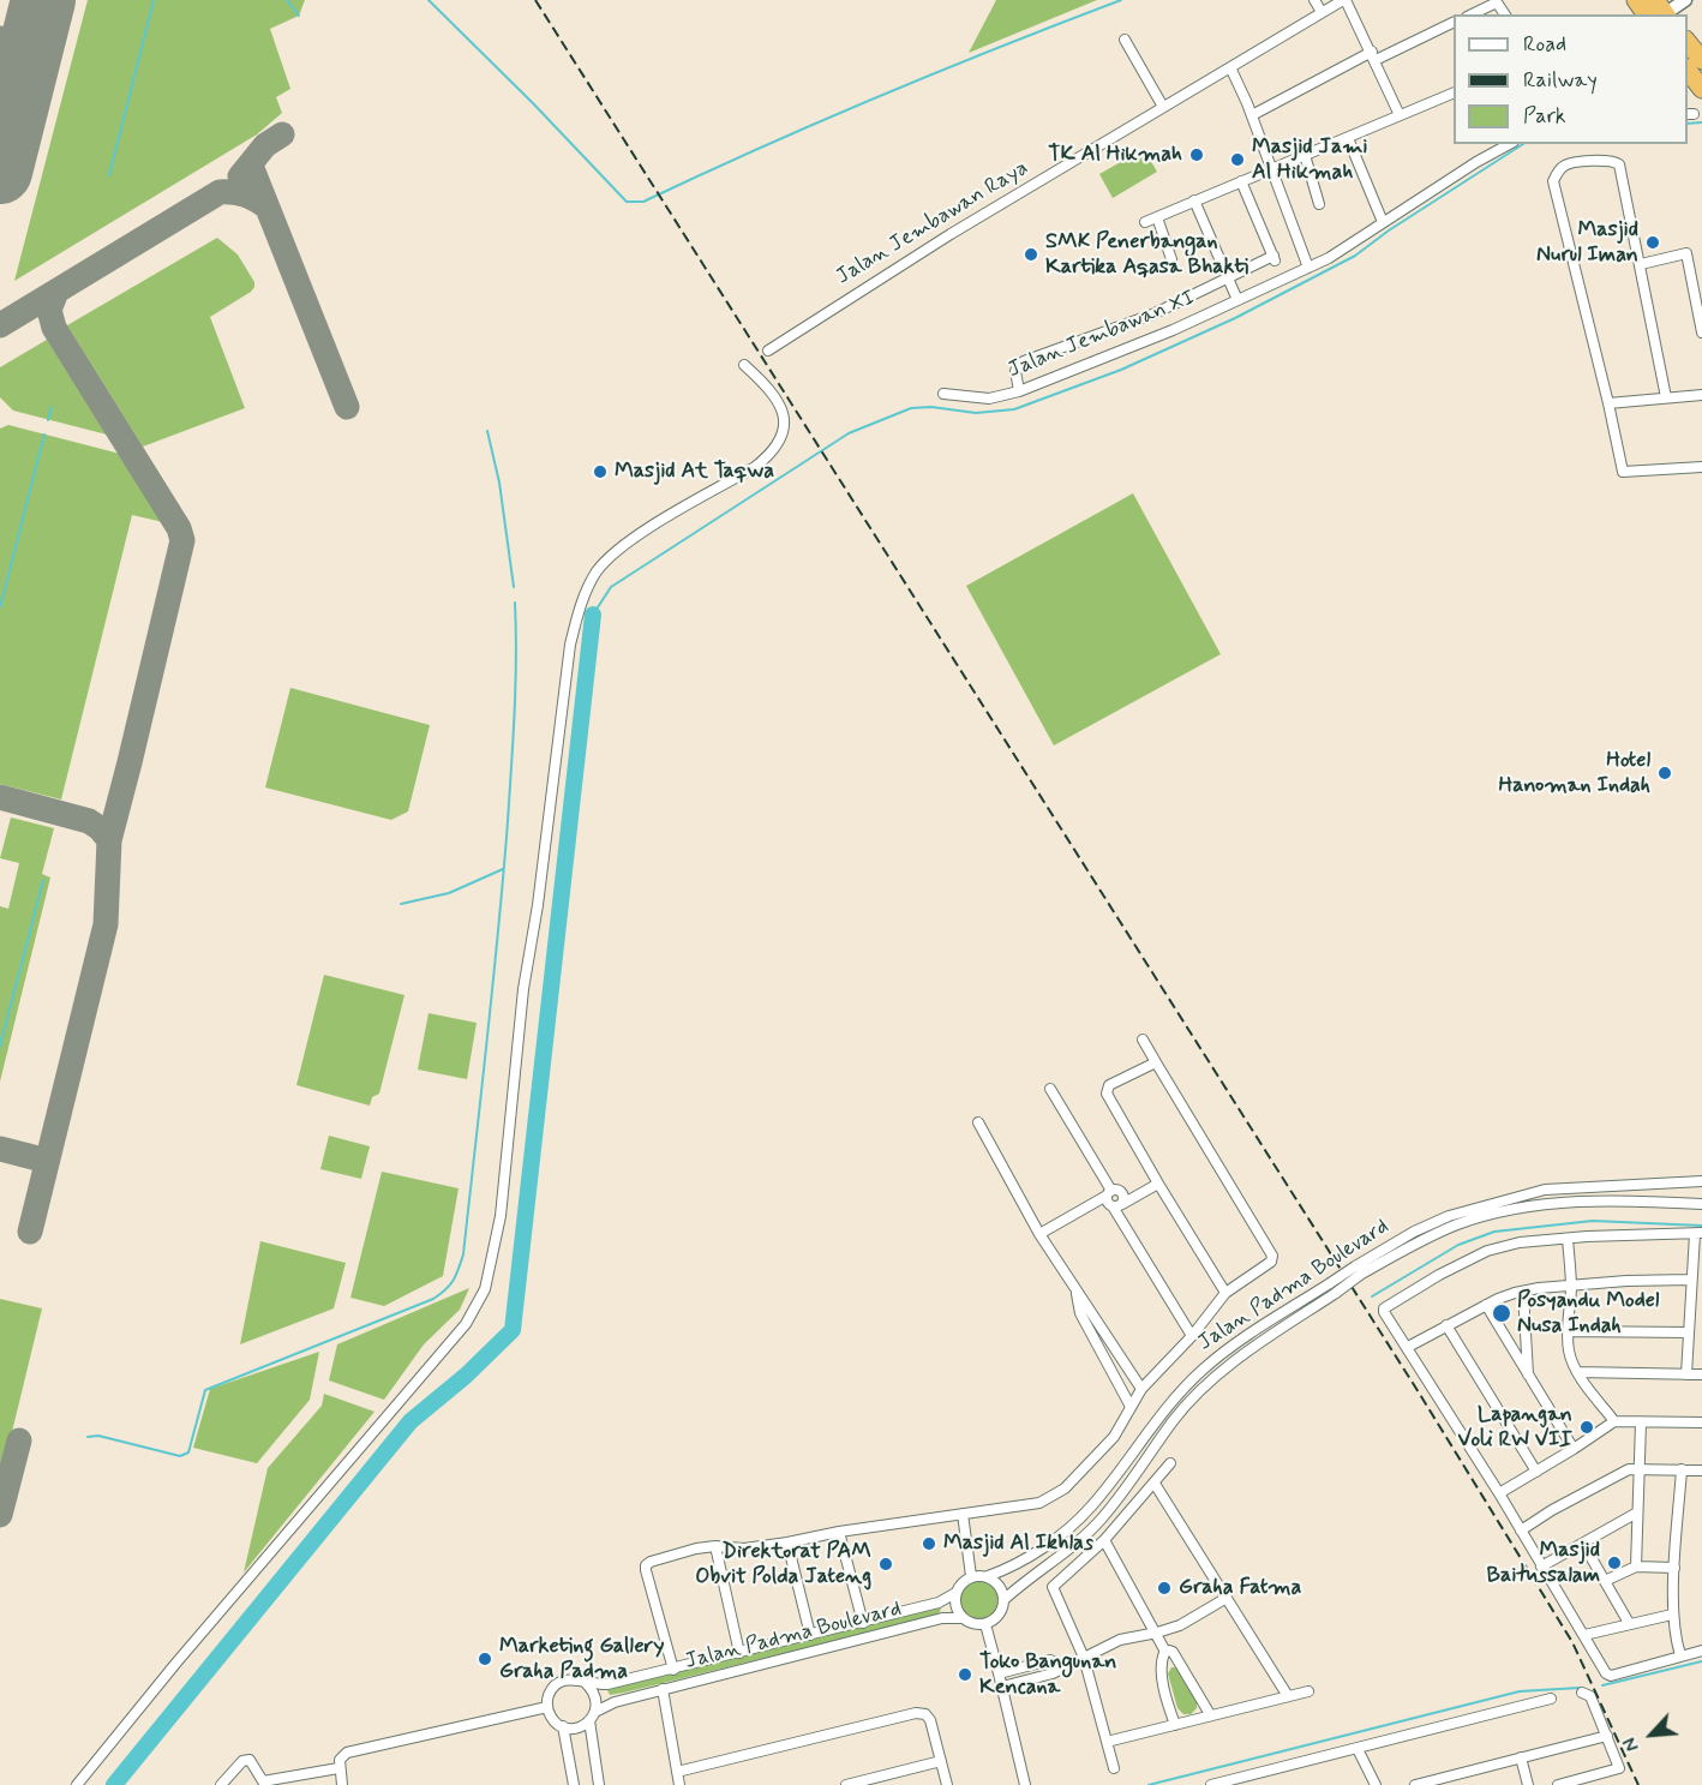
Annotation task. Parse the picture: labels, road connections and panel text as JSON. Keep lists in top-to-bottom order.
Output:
{
  "streets": {
    "street": ["Jalan Jembawan Raya", "Jalan Jembawan XI", "Jalan Padma Boulevard"]
  },
  "places": [
    "TK Al Hikmah",
    "Masjid Jami Al Hikmah",
    "Masjid Nurul Iman",
    "SMK Penerbangan Kartika Aqasa Bhakti",
    "Masjid At Taqwa",
    "Hotel Hanoman Indah",
    "Posyandu Model Nusa Indah",
    "Lapangan Voli RW VII",
    "Masjid Al Ikhlas",
    "Masjid Baitussalam",
    "Direktorat PAM Obvit Polda Jateng",
    "Graha Fatma",
    "Marketing Gallery Graha Padma",
    "Toko Bangunan Kencana"
  ],
  "legend": ["Road", "Railway", "Park"],
  "north": "bottom left"
}
